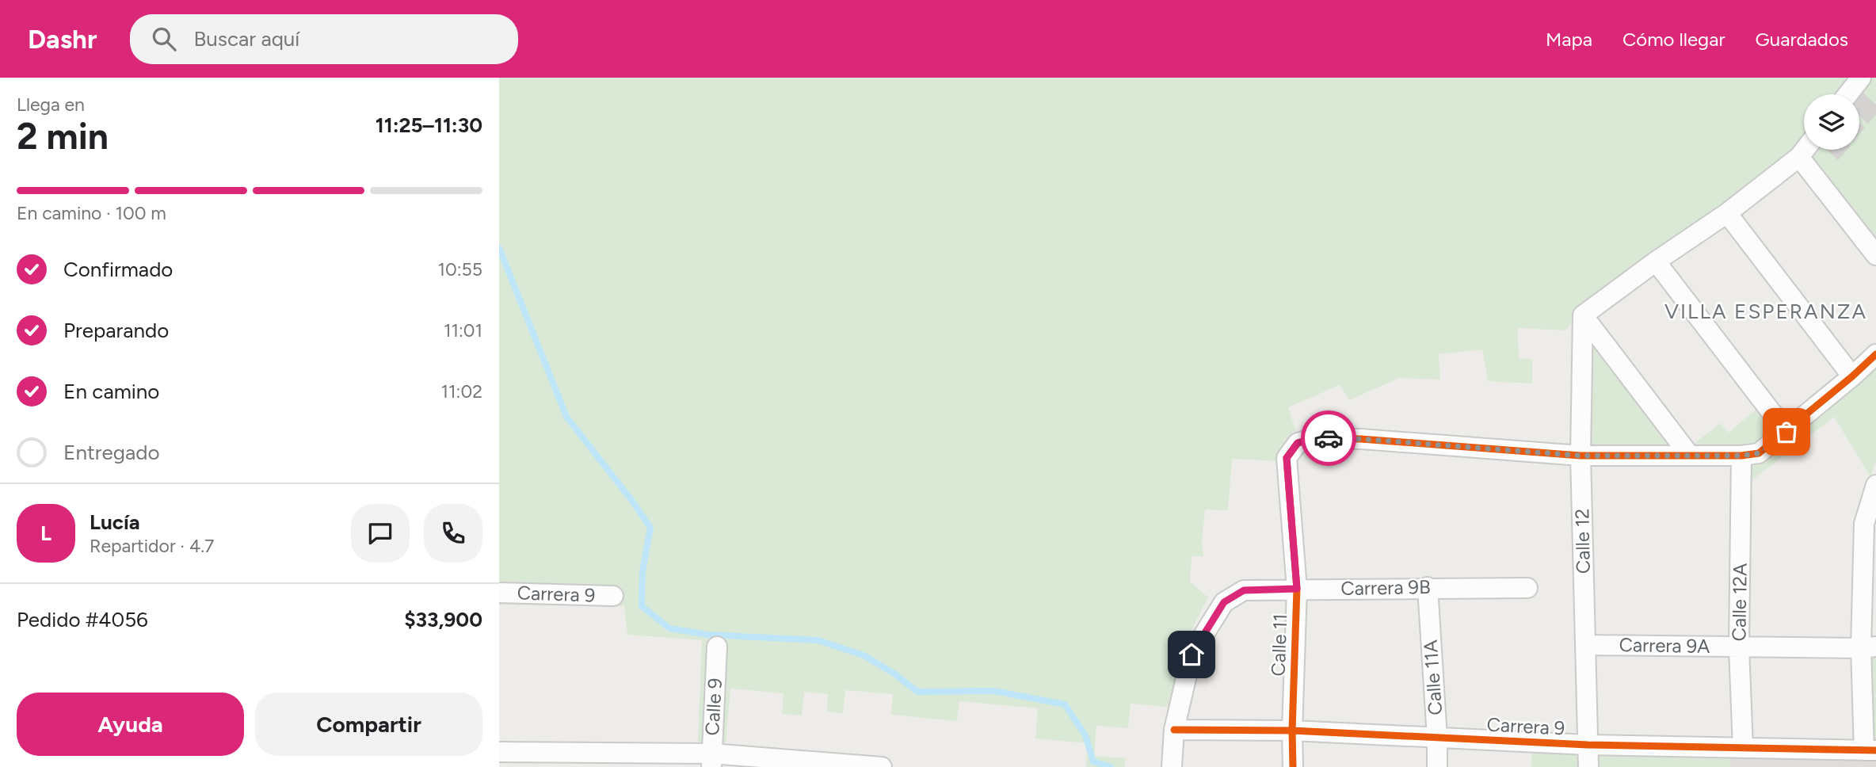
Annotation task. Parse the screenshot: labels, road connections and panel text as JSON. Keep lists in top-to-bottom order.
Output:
{
  "streets": {
    "street": [
      "Calle 12",
      "Carrera 9B",
      "Carrera 9",
      "Calle 12A",
      "Calle 11",
      "Carrera 9A",
      "Calle 11A",
      "Calle 9"
    ]
  },
  "crossings": [
    ["Calle 12", "Carrera 9"],
    ["Calle 12", "Calle 11"],
    ["Calle 12", "Carrera 9A"],
    ["Carrera 9B", "Carrera 9"],
    ["Carrera 9B", "Calle 11"],
    ["Carrera 9B", "Calle 11A"],
    ["Carrera 9", "Calle 12A"],
    ["Carrera 9", "Calle 11"],
    ["Carrera 9", "Calle 11A"],
    ["Calle 12A", "Carrera 9A"]
  ],
  "districts": ["VILLA ESPERANZA"],
  "page": {
    "header": "Dashr",
    "search": "Buscar aquí",
    "nav": ["Mapa", "Cómo llegar", "Guardados"],
    "heading": ["2 min", "Llega en", "11:25–11:30"],
    "panel": [
      "Lucía",
      "Repartidor · 4.7",
      "Pedido #4056",
      "$33,900"
    ],
    "bar": "En camino · 100 m",
    "list": [
      ["Confirmado", "10:55"],
      ["Preparando", "11:01"],
      ["En camino", "11:02"],
      "Entregado"
    ],
    "round": "L",
    "buttons": ["Ayuda", "Compartir"]
  }
}
